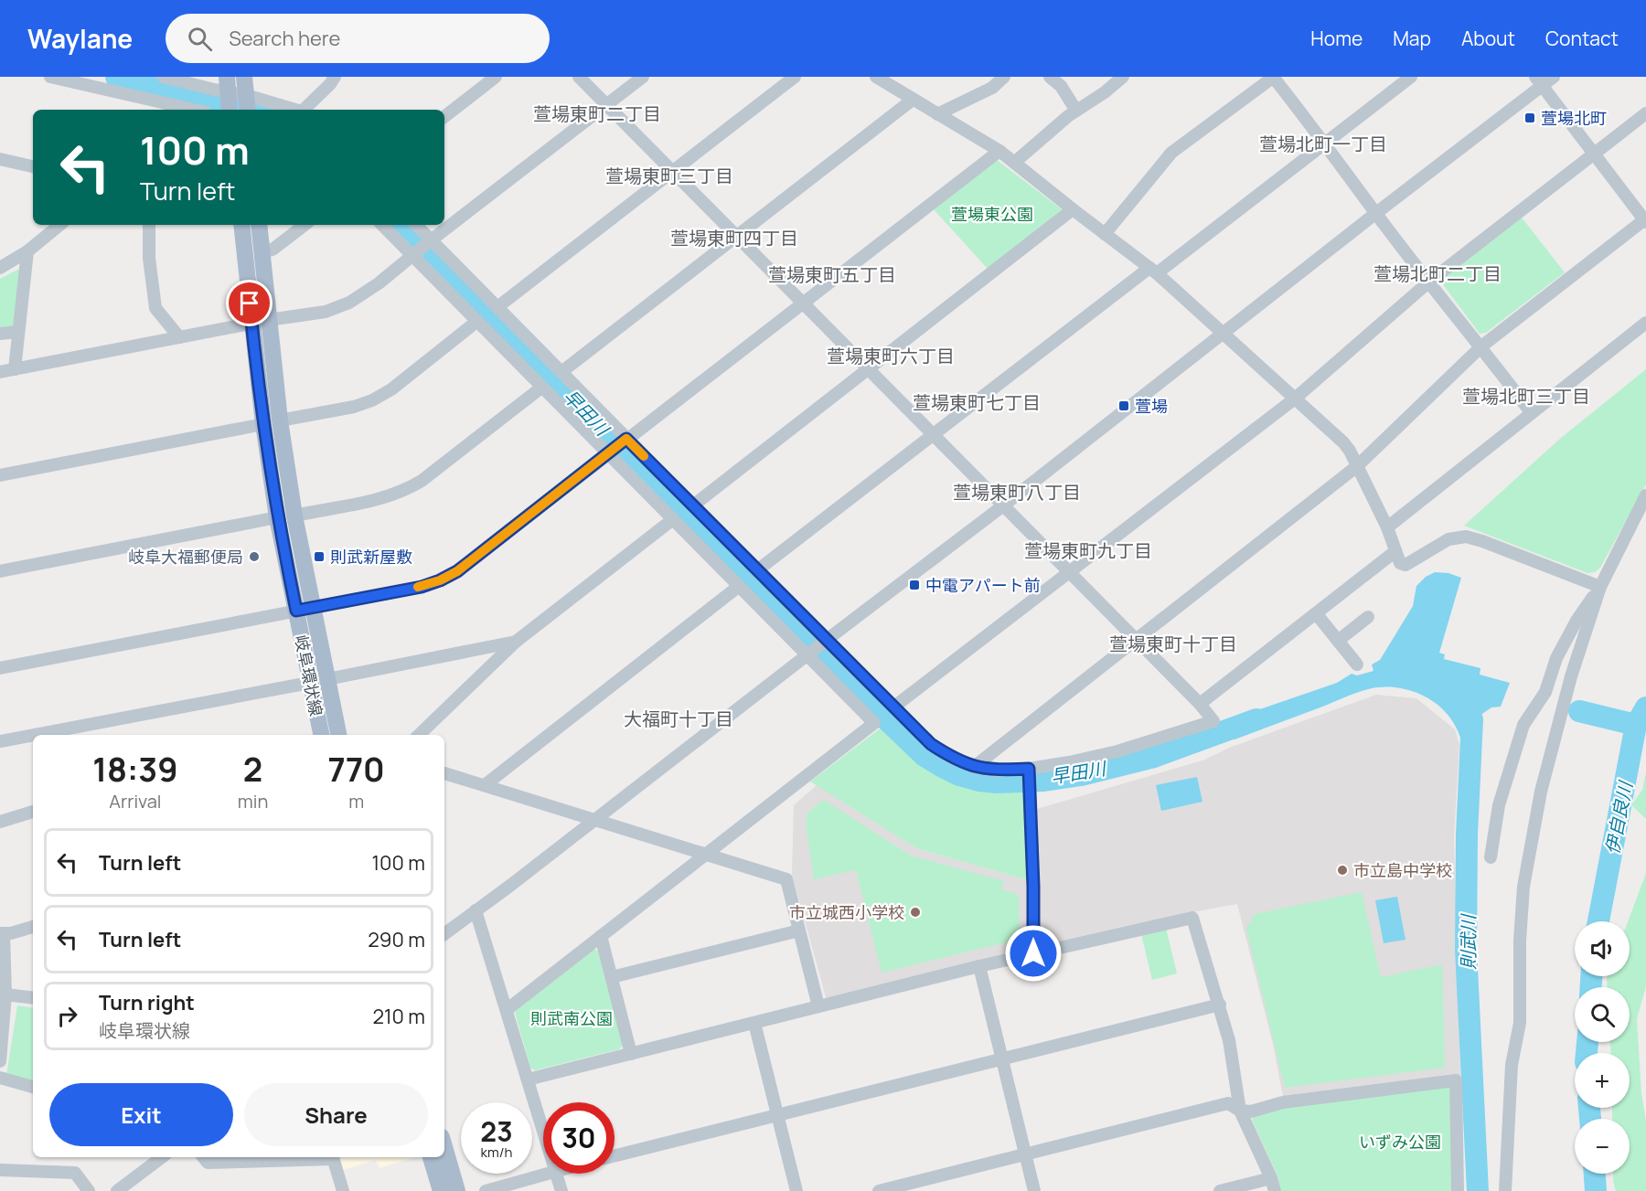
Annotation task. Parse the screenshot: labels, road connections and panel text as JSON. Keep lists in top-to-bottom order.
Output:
{
  "streets": {
    "main road": ["岐阜環状線"]
  },
  "districts": [
    "萱場東町二丁目",
    "萱場北町一丁目",
    "萱場東町三丁目",
    "萱場東町四丁目",
    "萱場北町二丁目",
    "萱場東町五丁目",
    "萱場東町六丁目",
    "萱場北町三丁目",
    "萱場東町七丁目",
    "萱場東町八丁目",
    "萱場東町九丁目",
    "萱場東町十丁目",
    "大福町十丁目"
  ],
  "water": ["早田川", "伊自良川", "則武川"],
  "parks": ["萱場東公園", "則武南公園", "いずみ公園"],
  "places": {
    "transit": [
      "萱場北町",
      "萱場",
      "則武新屋敷",
      "中電アパート前"
    ],
    "other": ["岐阜大福郵便局", "市立島中学校", "市立城西小学校"]
  },
  "page": {
    "header": "Waylane",
    "search": "Search here",
    "nav": [
      "Home",
      "Map",
      "About",
      "Contact"
    ],
    "turn": ["100 m", "Turn left"],
    "eta": [
      "18:39",
      "Arrival",
      "2",
      "min",
      "770",
      "m"
    ],
    "list": [
      {
        "name": "Turn left",
        "value": "100 m"
      },
      {
        "name": "Turn left",
        "value": "290 m"
      },
      {
        "name": "Turn right",
        "note": "岐阜環状線",
        "value": "210 m"
      }
    ],
    "map_buttons": ["+", "−"],
    "buttons": ["Exit", "Share"],
    "speed": "23 km/h",
    "limit": "30"
  }
}
